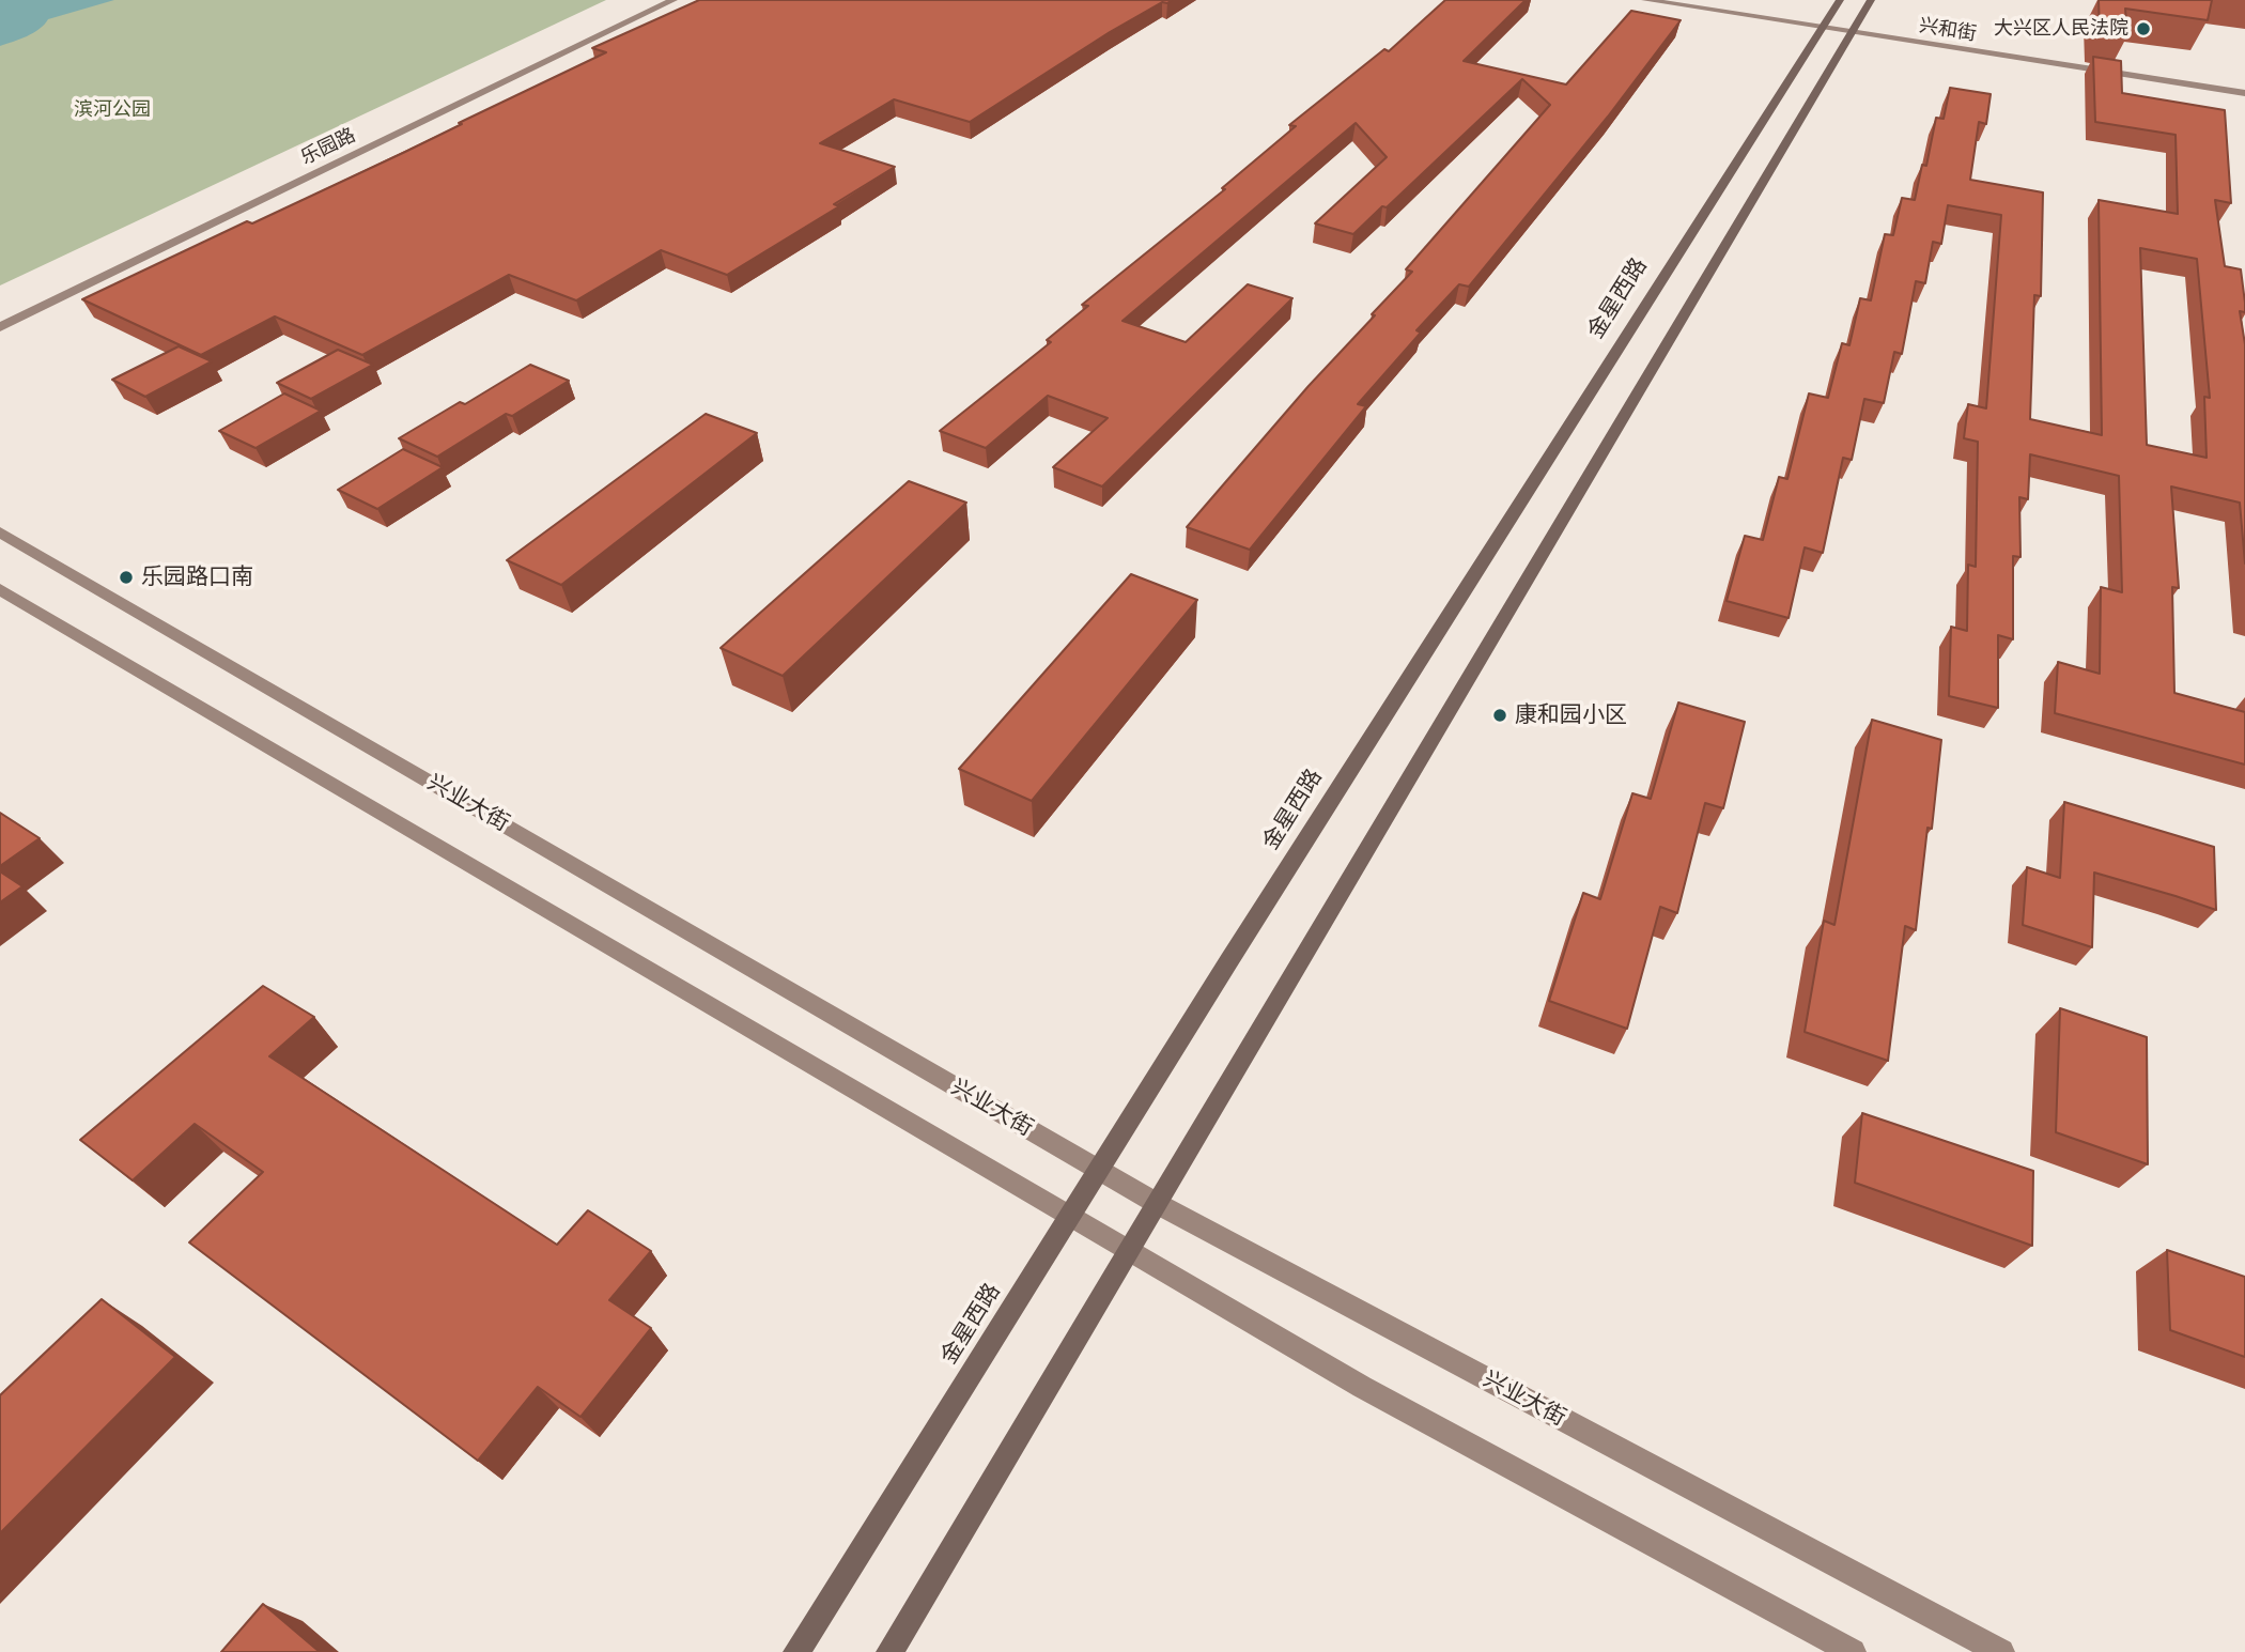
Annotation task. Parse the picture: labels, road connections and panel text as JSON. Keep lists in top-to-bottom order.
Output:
{
  "streets": {
    "main road": [
      "兴和街",
      "乐园路",
      "金星西路",
      "兴业大街"
    ]
  },
  "crossings": [
    ["兴和街", "金星西路"],
    ["金星西路", "兴业大街"]
  ],
  "parks": ["滨河公园"],
  "places": ["大兴区人民法院", "乐园路口南", "康和园小区"]
}
